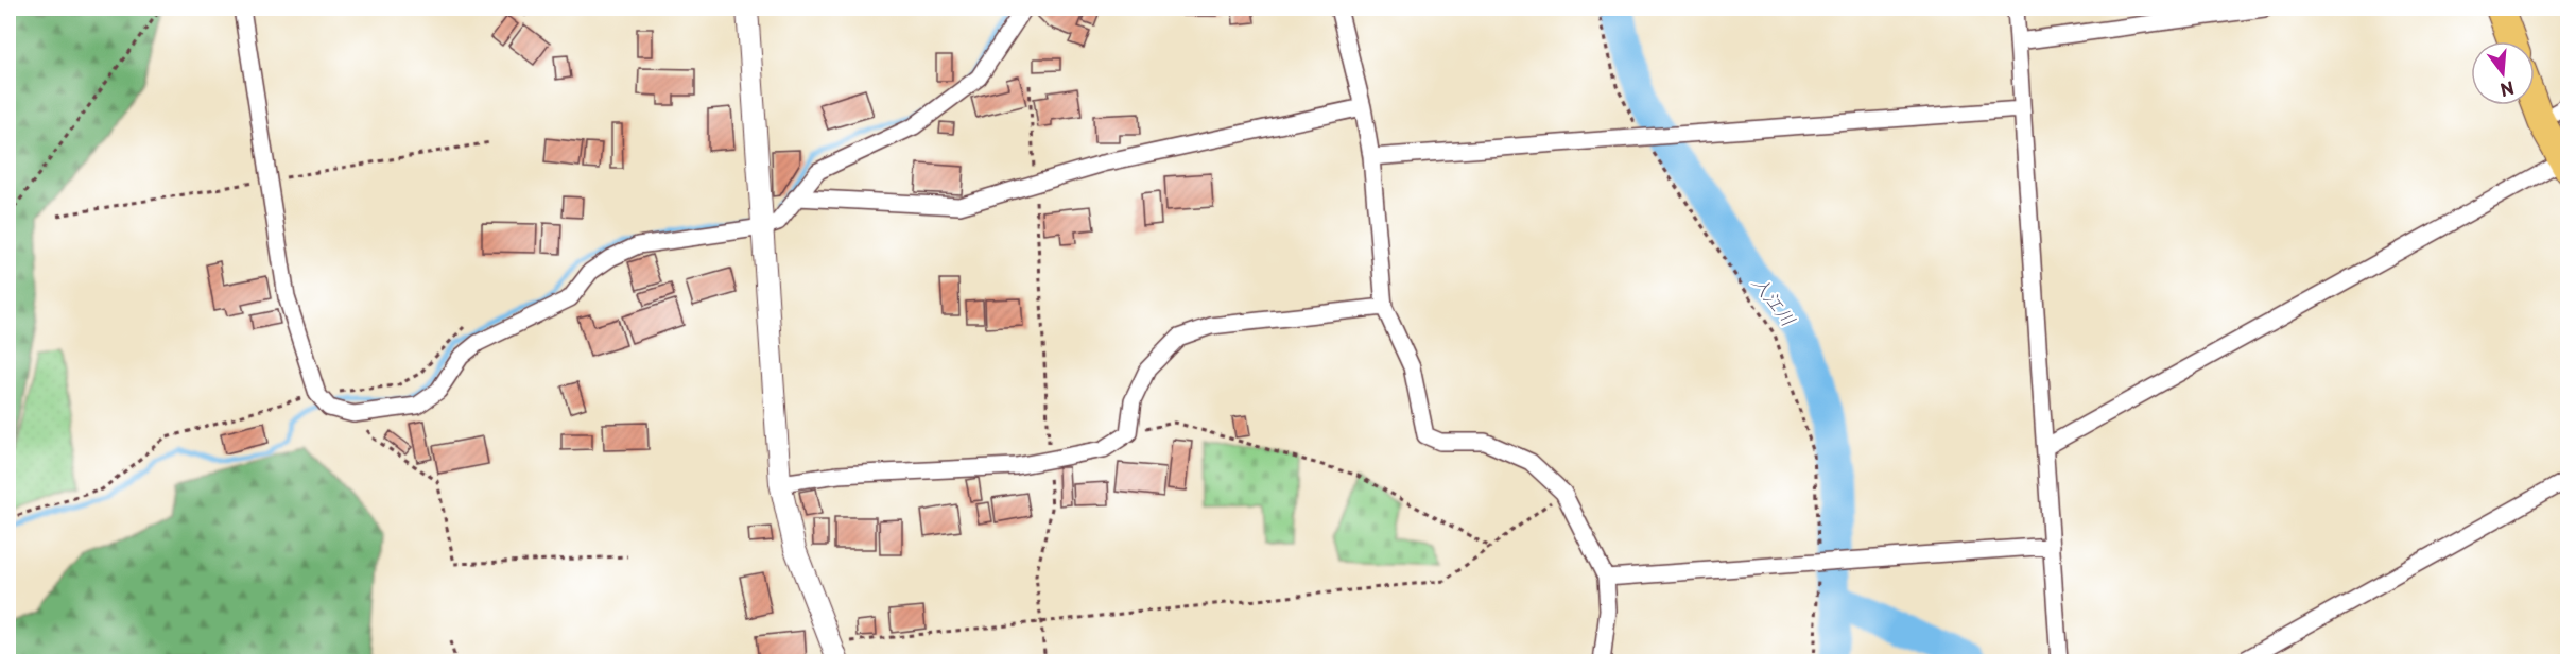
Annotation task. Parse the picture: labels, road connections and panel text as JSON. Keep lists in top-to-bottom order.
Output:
{
  "water": ["入江川"],
  "north": "bottom"
}
